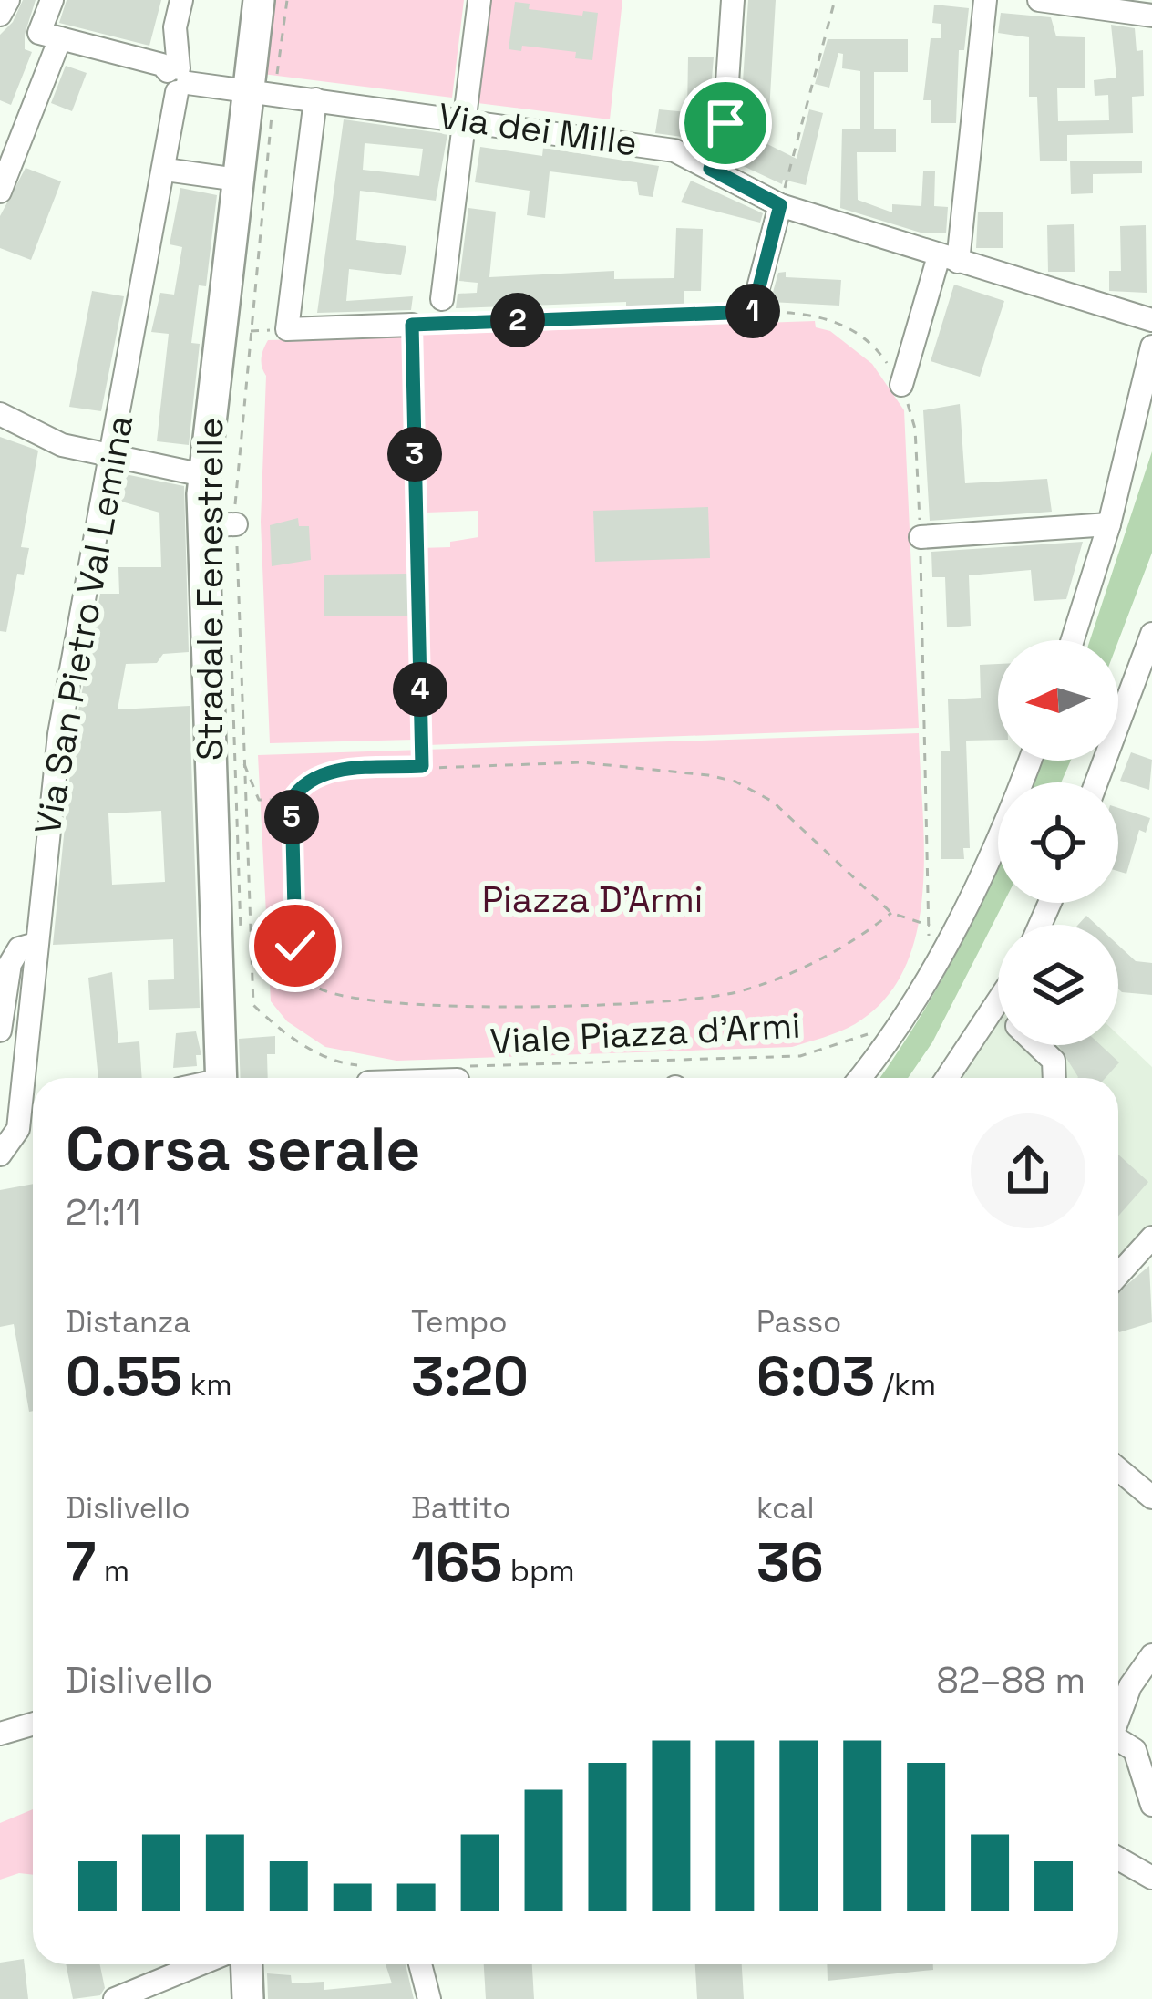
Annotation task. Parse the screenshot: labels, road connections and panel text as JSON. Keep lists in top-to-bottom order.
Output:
{
  "streets": {
    "main road": ["Stradale Fenestrelle"],
    "street": ["Via dei Mille", "Via San Pietro Val Lemina"],
    "path": ["Viale Piazza d'Armi"]
  },
  "crossings": [
    ["Via dei Mille", "Stradale Fenestrelle"],
    ["Via dei Mille", "Via San Pietro Val Lemina"]
  ],
  "parks": ["Piazza D'Armi"],
  "north": "left",
  "page": {
    "pins": [
      "1",
      "2",
      "3",
      "4",
      "5"
    ],
    "heading": ["Corsa serale", "21:11"],
    "stats": [
      ["Distanza", "0.55 km"],
      ["Tempo", "3:20"],
      ["Passo", "6:03 /km"],
      ["Dislivello", "7 m"],
      ["Battito", "165 bpm"],
      ["kcal", "36"]
    ],
    "chart": ["Dislivello", "82–88 m"]
  }
}
